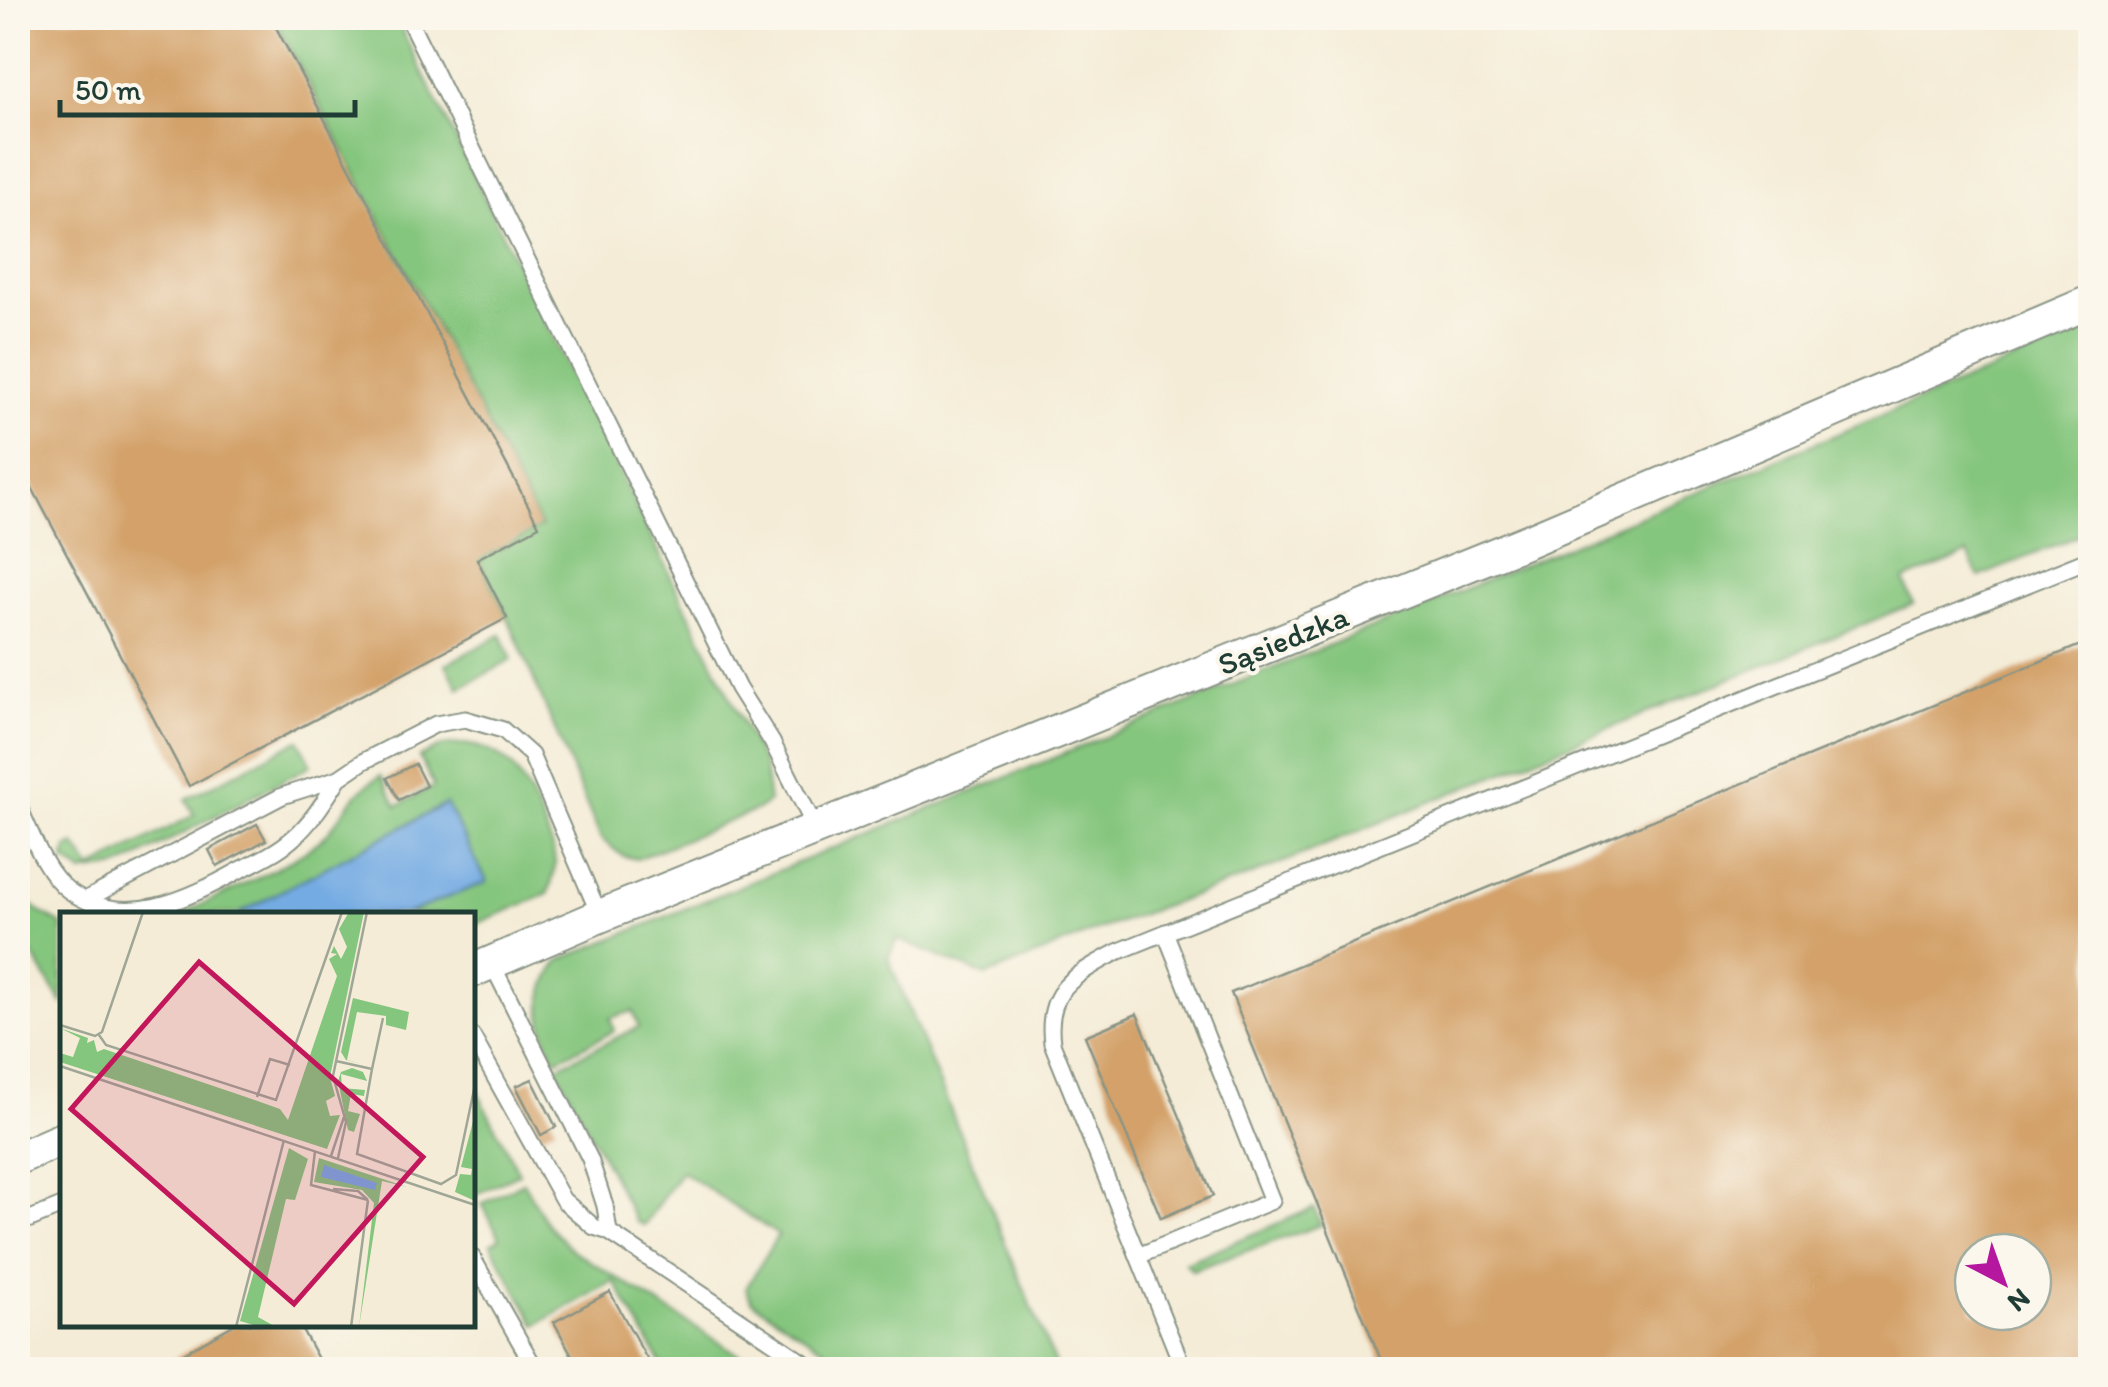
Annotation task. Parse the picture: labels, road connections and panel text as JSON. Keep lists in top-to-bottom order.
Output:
{
  "streets": {
    "street": ["Sąsiedzka"]
  },
  "scale_bar": "50 m",
  "north": "bottom right"
}
